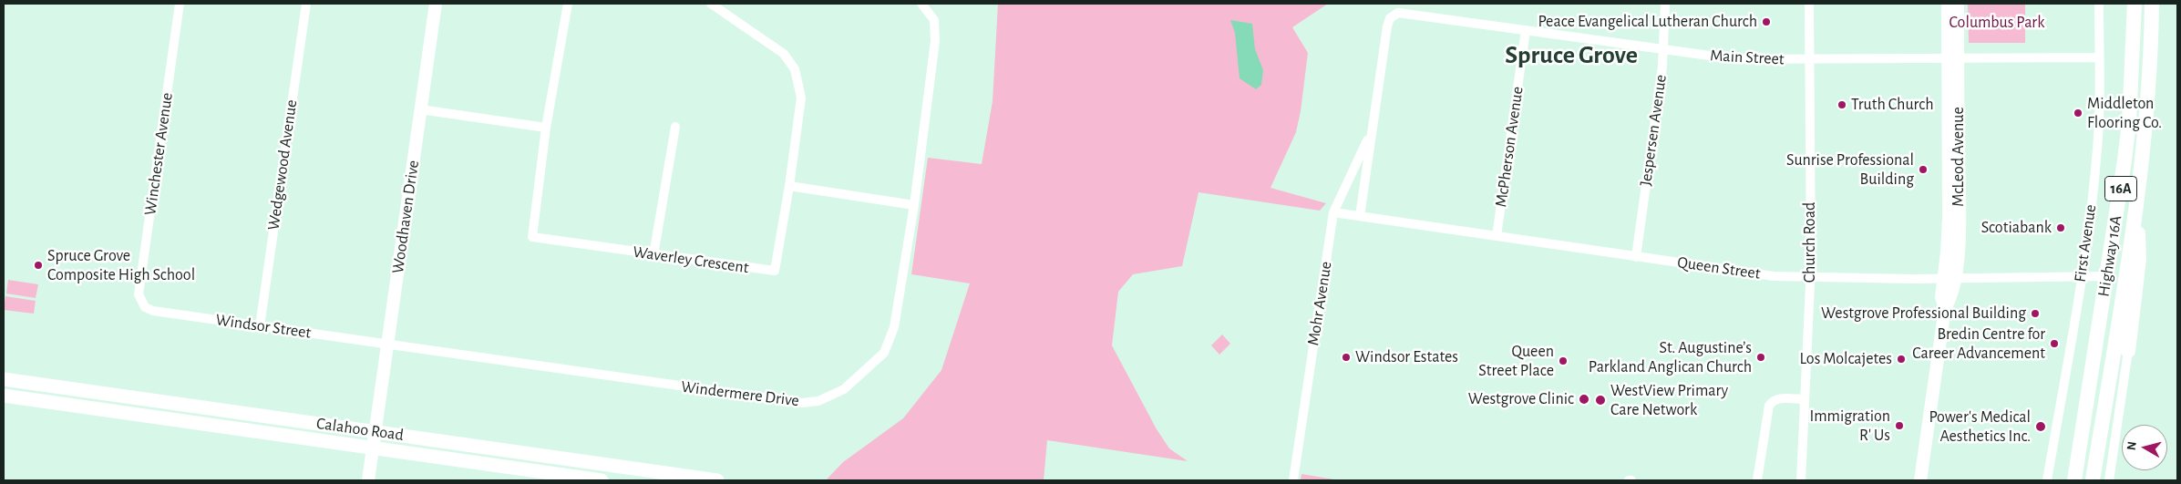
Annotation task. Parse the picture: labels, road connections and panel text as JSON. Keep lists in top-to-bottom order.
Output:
{
  "streets": {
    "main road": ["16A", "Highway 16A", "Calahoo Road"],
    "street": [
      "Main Street",
      "Jespersen Avenue",
      "McPherson Avenue",
      "Winchester Avenue",
      "McLeod Avenue",
      "Wedgewood Avenue",
      "Woodhaven Drive",
      "Church Road",
      "First Avenue",
      "Waverley Crescent",
      "Queen Street",
      "Mohr Avenue",
      "Windsor Street",
      "Windermere Drive"
    ]
  },
  "crossings": [
    ["Main Street", "Jespersen Avenue"],
    ["Main Street", "McPherson Avenue"],
    ["Main Street", "McLeod Avenue"],
    ["Main Street", "Church Road"],
    ["Main Street", "First Avenue"],
    ["Main Street", "Mohr Avenue"],
    ["Jespersen Avenue", "Queen Street"],
    ["McPherson Avenue", "Queen Street"],
    ["Winchester Avenue", "Windsor Street"],
    ["McLeod Avenue", "Queen Street"],
    ["Wedgewood Avenue", "Windsor Street"],
    ["Woodhaven Drive", "Windsor Street"],
    ["Woodhaven Drive", "Windermere Drive"],
    ["Woodhaven Drive", "Calahoo Road"],
    ["Church Road", "Queen Street"],
    ["First Avenue", "Queen Street"],
    ["Highway 16A", "Queen Street"],
    ["Queen Street", "Mohr Avenue"],
    ["Windsor Street", "Windermere Drive"]
  ],
  "districts": ["Spruce Grove"],
  "parks": ["Columbus Park"],
  "places": [
    "Peace Evangelical Lutheran Church",
    "Truth Church",
    "Middleton Flooring Co.",
    "Sunrise Professional Building",
    "Scotiabank",
    "Spruce Grove Composite High School",
    "Westgrove Professional Building",
    "Bredin Centre for Career Advancement",
    "Windsor Estates",
    "St. Augustine’s Parkland Anglican Church",
    "Los Molcajetes",
    "Queen Street Place",
    "Westgrove Clinic",
    "WestView Primary Care Network",
    "Immigration R' Us",
    "Power's Medical Aesthetics Inc."
  ],
  "north": "left"
}
